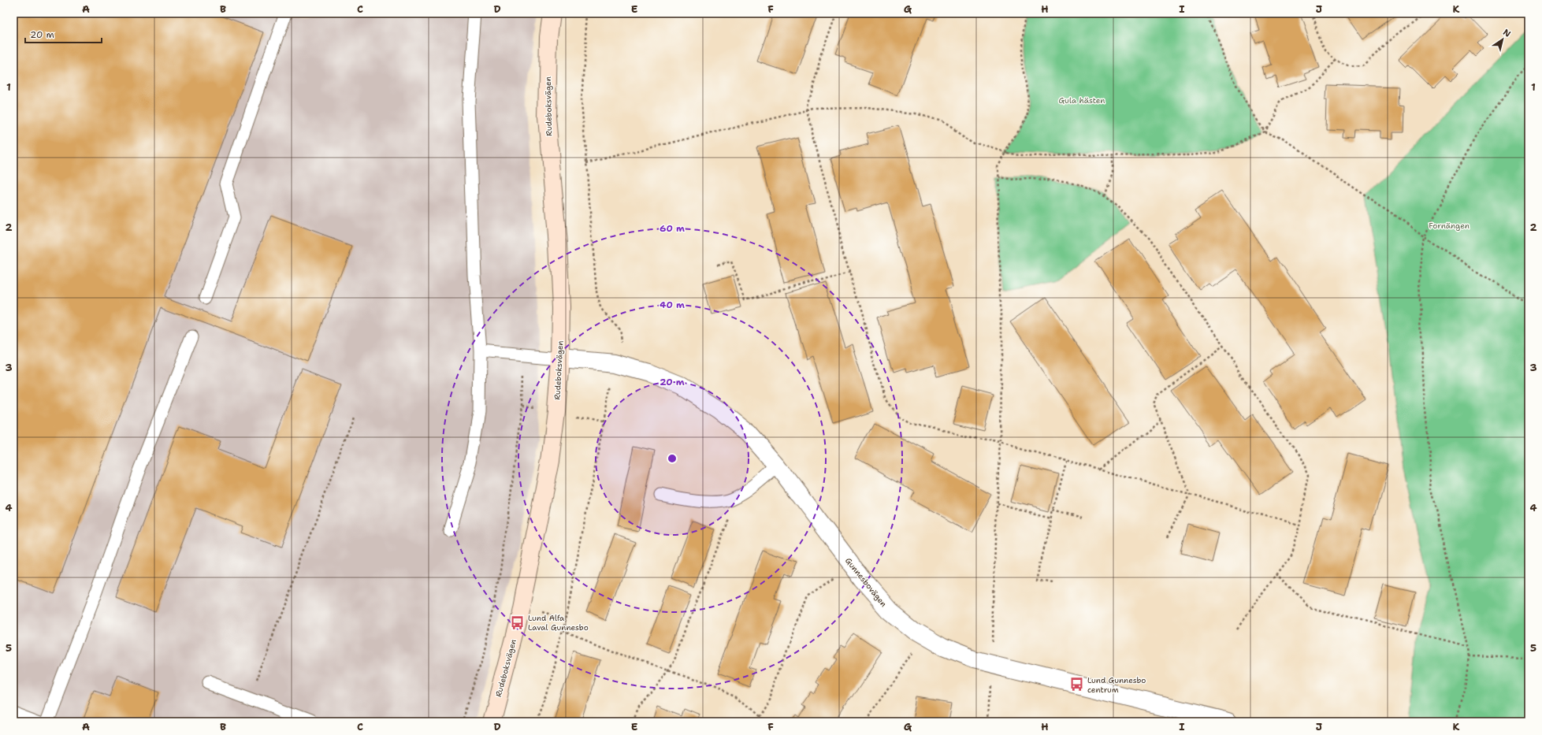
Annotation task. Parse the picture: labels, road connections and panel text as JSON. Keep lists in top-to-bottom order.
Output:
{
  "streets": {
    "street": ["Rudeboksvägen", "Gunnesbovägen"]
  },
  "crossings": [
    ["Rudeboksvägen", "Gunnesbovägen"]
  ],
  "parks": ["Gula hästen", "Fornängen"],
  "places": {
    "bus stop": ["Lund Alfa Laval Gunnesbo", "Lund Gunnesbo centrum"]
  },
  "scale_bar": "20 m",
  "north": "top right",
  "grid": {
    "columns": [
      "A",
      "B",
      "C",
      "D",
      "E",
      "F",
      "G",
      "H",
      "I",
      "J",
      "K"
    ],
    "rows": [
      "1",
      "2",
      "3",
      "4",
      "5"
    ]
  },
  "rings": ["60 m", "40 m", "20 m"]
}
